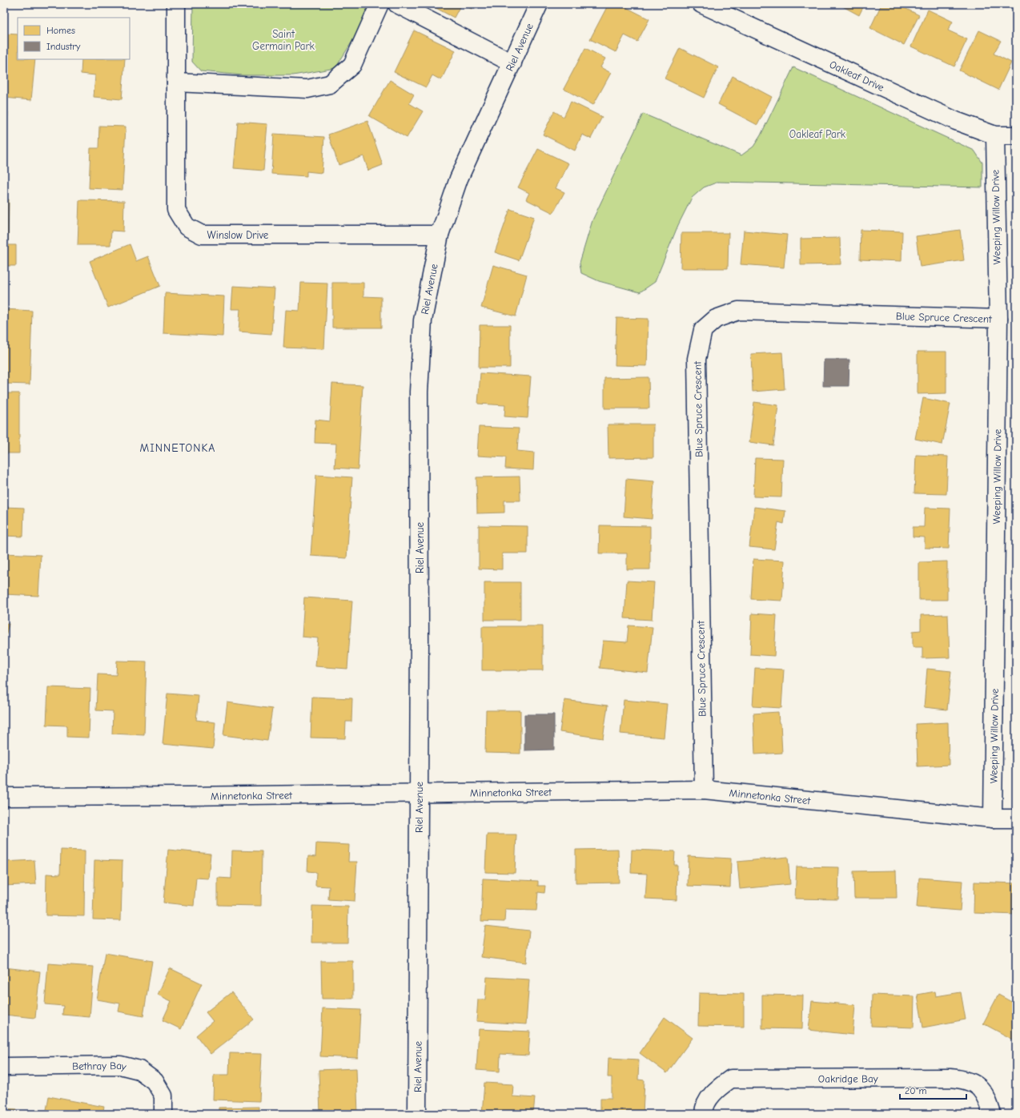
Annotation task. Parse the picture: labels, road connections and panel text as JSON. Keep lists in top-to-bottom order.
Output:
{
  "streets": {
    "street": [
      "Riel Avenue",
      "Oakleaf Drive",
      "Weeping Willow Drive",
      "Winslow Drive",
      "Blue Spruce Crescent",
      "Minnetonka Street",
      "Bethray Bay",
      "Oakridge Bay"
    ]
  },
  "crossings": [
    ["Riel Avenue", "Winslow Drive"],
    ["Riel Avenue", "Minnetonka Street"],
    ["Oakleaf Drive", "Weeping Willow Drive"],
    ["Weeping Willow Drive", "Blue Spruce Crescent"],
    ["Weeping Willow Drive", "Minnetonka Street"],
    ["Blue Spruce Crescent", "Minnetonka Street"]
  ],
  "districts": ["MINNETONKA"],
  "parks": ["Saint Germain Park", "Oakleaf Park"],
  "legend": ["Homes", "Industry"],
  "scale_bar": "20 m"
}
